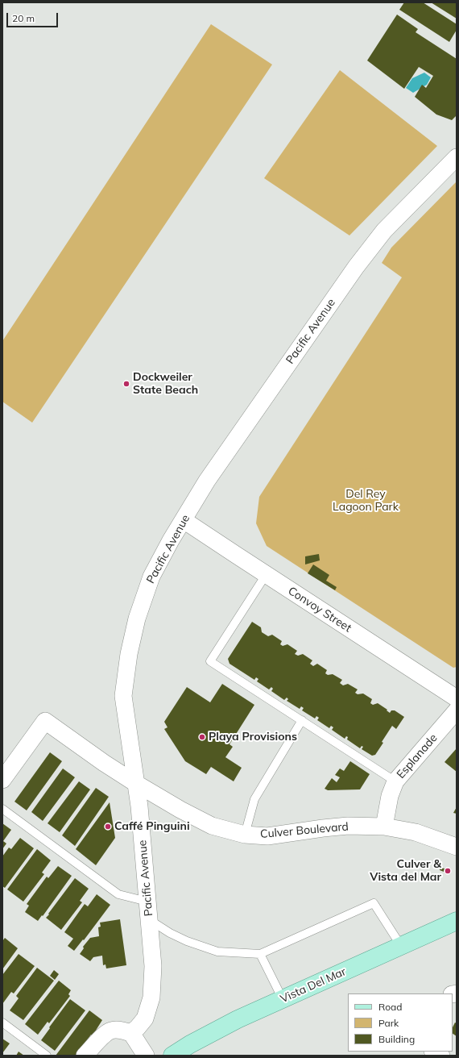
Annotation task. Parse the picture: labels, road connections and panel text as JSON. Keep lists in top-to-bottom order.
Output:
{
  "streets": {
    "main road": ["Vista Del Mar"],
    "street": [
      "Pacific Avenue",
      "Convoy Street",
      "Esplanade",
      "Culver Boulevard"
    ]
  },
  "crossings": [
    ["Pacific Avenue", "Convoy Street"],
    ["Pacific Avenue", "Culver Boulevard"],
    ["Esplanade", "Culver Boulevard"]
  ],
  "parks": ["Del Rey Lagoon Park"],
  "places": [
    "Dockweiler State Beach",
    "Playa Provisions",
    "Caffé Pinguini",
    "Culver & Vista del Mar"
  ],
  "legend": ["Road", "Park", "Building"],
  "scale_bar": "20 m"
}
